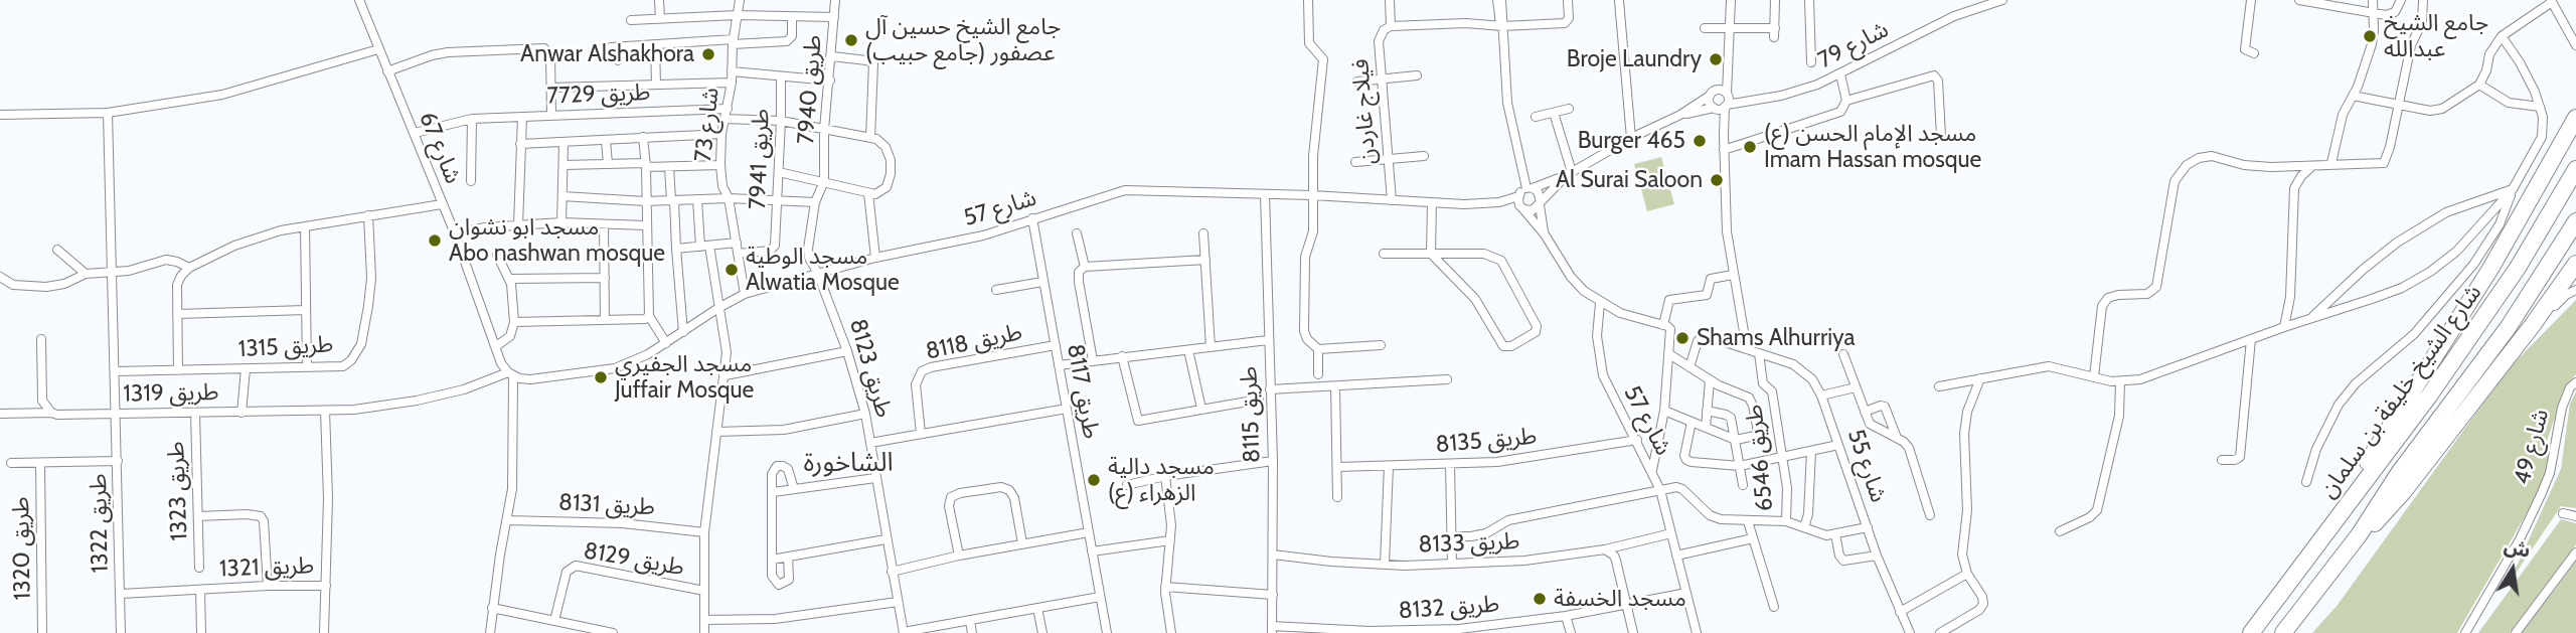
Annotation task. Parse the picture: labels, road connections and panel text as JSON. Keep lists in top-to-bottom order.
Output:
{
  "streets": {
    "highway": ["شارع الشيخ خليفة بن سلمان"],
    "street": [
      "شارع 79",
      "طريق 7940",
      "طريق 7729",
      "فيلاج غاردن",
      "شارع 73",
      "شارع 67",
      "طريق 7941",
      "شارع 57",
      "طريق 8118",
      "طريق 1315",
      "طريق 8123",
      "طريق 8117",
      "طريق 1319",
      "طريق 8115",
      "طريق 8135",
      "شارع 49",
      "طريق 6546",
      "شارع 55",
      "طريق 1323",
      "طريق 8131",
      "طريق 1322",
      "طريق 8133",
      "طريق 1320",
      "طريق 8129",
      "طريق 1321",
      "طريق 8132"
    ]
  },
  "crossings": [
    ["طريق 7940", "طريق 8123"],
    ["طريق 7729", "شارع 73"],
    ["طريق 7729", "شارع 67"],
    ["فيلاج غاردن", "شارع 57"],
    ["شارع 73", "طريق 7941"],
    ["شارع 73", "شارع 57"],
    ["شارع 67", "شارع 57"],
    ["شارع 67", "طريق 1319"],
    ["شارع 57", "طريق 8123"],
    ["شارع 57", "طريق 8117"],
    ["شارع 57", "طريق 8115"],
    ["شارع 57", "طريق 8135"],
    ["شارع 57", "طريق 8133"],
    ["شارع 57", "طريق 8129"],
    ["شارع 57", "طريق 8132"],
    ["طريق 8118", "طريق 8117"],
    ["طريق 1315", "طريق 1322"],
    ["طريق 1319", "طريق 1323"],
    ["طريق 1319", "طريق 1322"],
    ["طريق 1319", "طريق 1321"],
    ["طريق 8115", "طريق 8133"],
    ["طريق 8115", "طريق 8132"],
    ["طريق 6546", "شارع 55"],
    ["طريق 8131", "طريق 8129"],
    ["طريق 1322", "طريق 1320"],
    ["طريق 1322", "طريق 1321"]
  ],
  "districts": ["الشاخورة"],
  "places": [
    "جامع الشيخ عبدالله",
    "جامع الشيخ حسين آل عصفور (جامع حبيب)",
    "Anwar Alshakhora",
    "Broje Laundry",
    "Burger 465",
    "مسجد الإمام الحسن (ع) Imam Hassan mosque",
    "Al Surai Saloon",
    "مسجد ابو نشوان Abo nashwan mosque",
    "مسجد الوطية Alwatia Mosque",
    "Shams Alhurriya",
    "مسجد الجفيري Juffair Mosque",
    "مسجد دالية الزهراء (ع)",
    "مسجد الخسفة"
  ],
  "north": "top"
}
